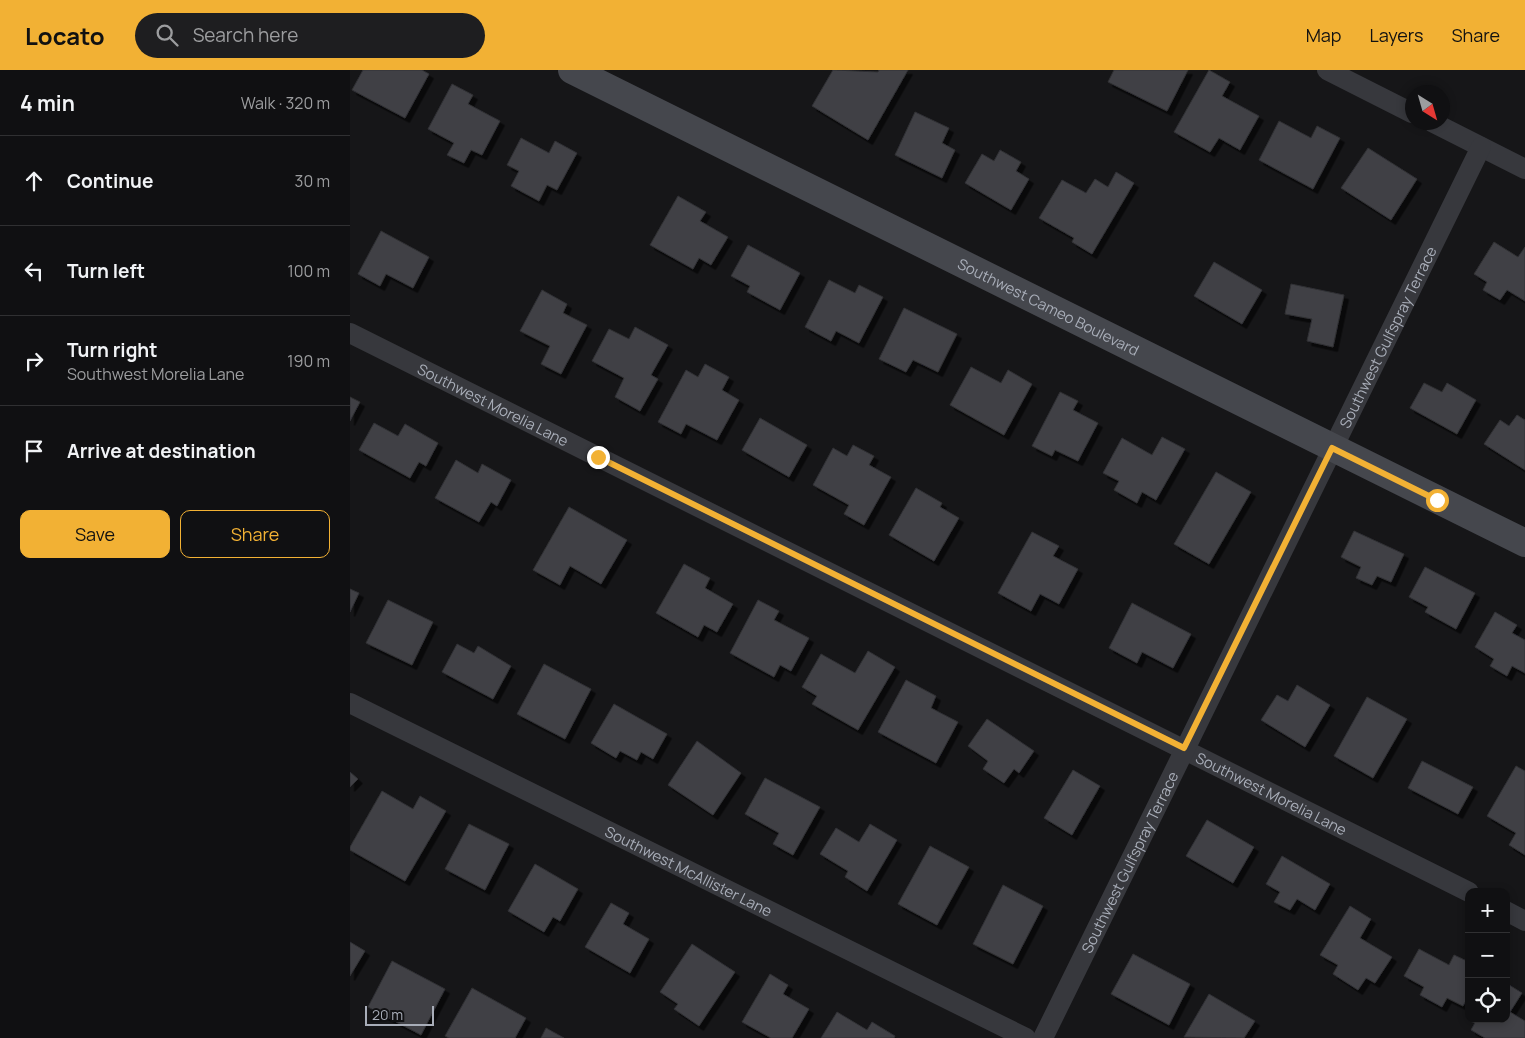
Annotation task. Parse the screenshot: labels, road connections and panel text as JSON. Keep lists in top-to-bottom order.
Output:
{
  "streets": {
    "street": [
      "Southwest Cameo Boulevard",
      "Southwest Gulfspray Terrace",
      "Southwest Morelia Lane",
      "Southwest McAllister Lane"
    ]
  },
  "crossings": [
    ["Southwest Cameo Boulevard", "Southwest Gulfspray Terrace"],
    ["Southwest Gulfspray Terrace", "Southwest Morelia Lane"]
  ],
  "scale_bar": "20 m",
  "north": "bottom right",
  "page": {
    "header": "Locato",
    "search": "Search here",
    "nav": ["Map", "Layers", "Share"],
    "heading": ["4 min", "Walk · 320 m"],
    "list": [
      ["Continue", "30 m"],
      ["Turn left", "100 m"],
      ["Turn right", "Southwest Morelia Lane", "190 m"],
      "Arrive at destination"
    ],
    "buttons": ["Save", "Share"],
    "map_buttons": ["+", "−"],
    "scale": "20 m"
  }
}
